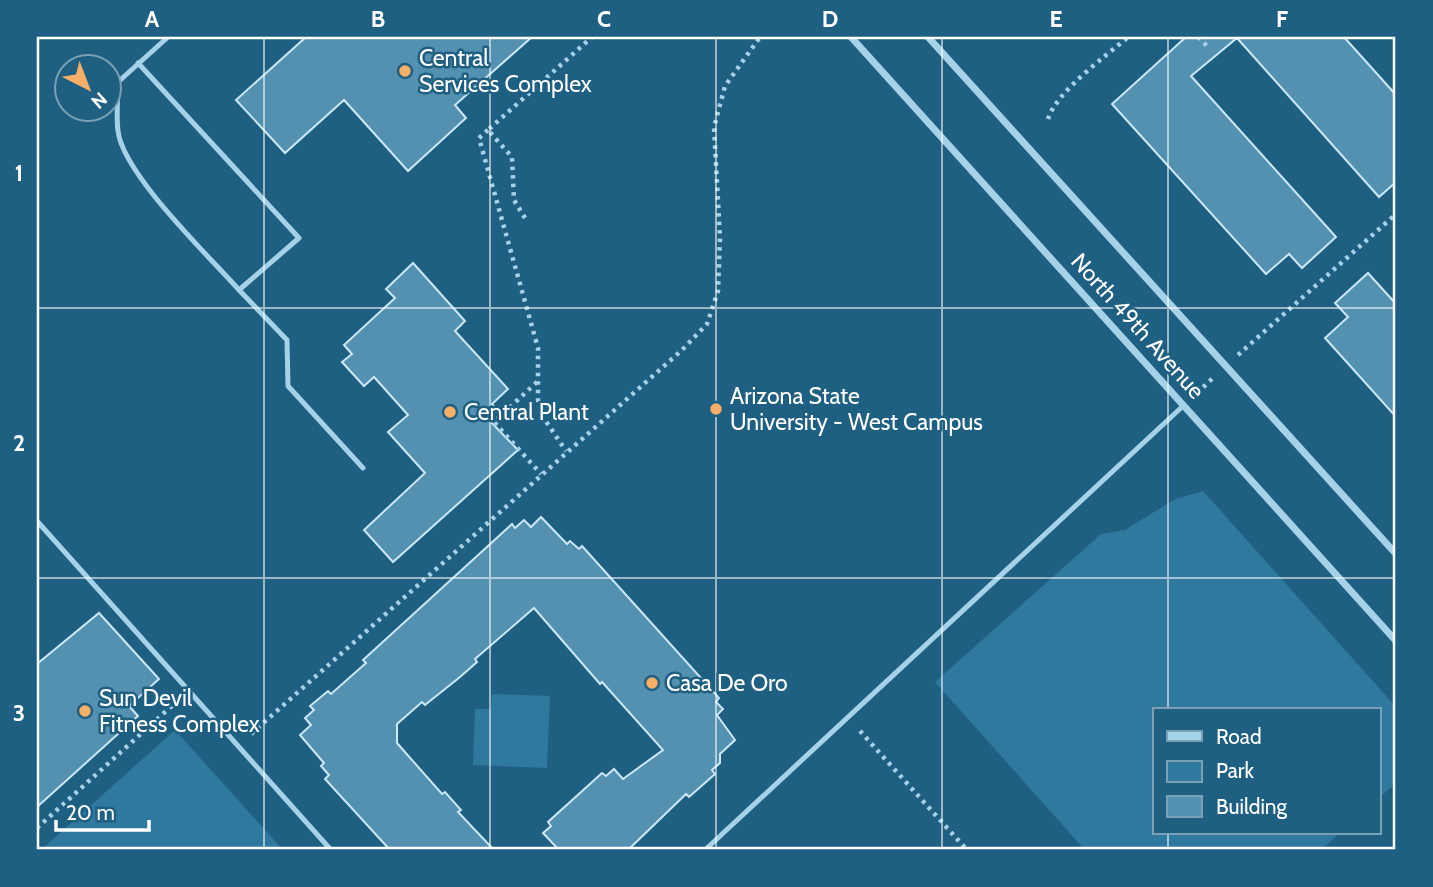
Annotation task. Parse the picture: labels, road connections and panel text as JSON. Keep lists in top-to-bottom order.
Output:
{
  "streets": {
    "street": ["North 49th Avenue"]
  },
  "places": [
    "Central Services Complex",
    "Arizona State University - West Campus",
    "Central Plant",
    "Casa De Oro",
    "Sun Devil Fitness Complex"
  ],
  "legend": ["Road", "Park", "Building"],
  "scale_bar": "20 m",
  "north": "bottom right",
  "grid": {
    "columns": [
      "A",
      "B",
      "C",
      "D",
      "E",
      "F"
    ],
    "rows": ["1", "2", "3"]
  }
}
